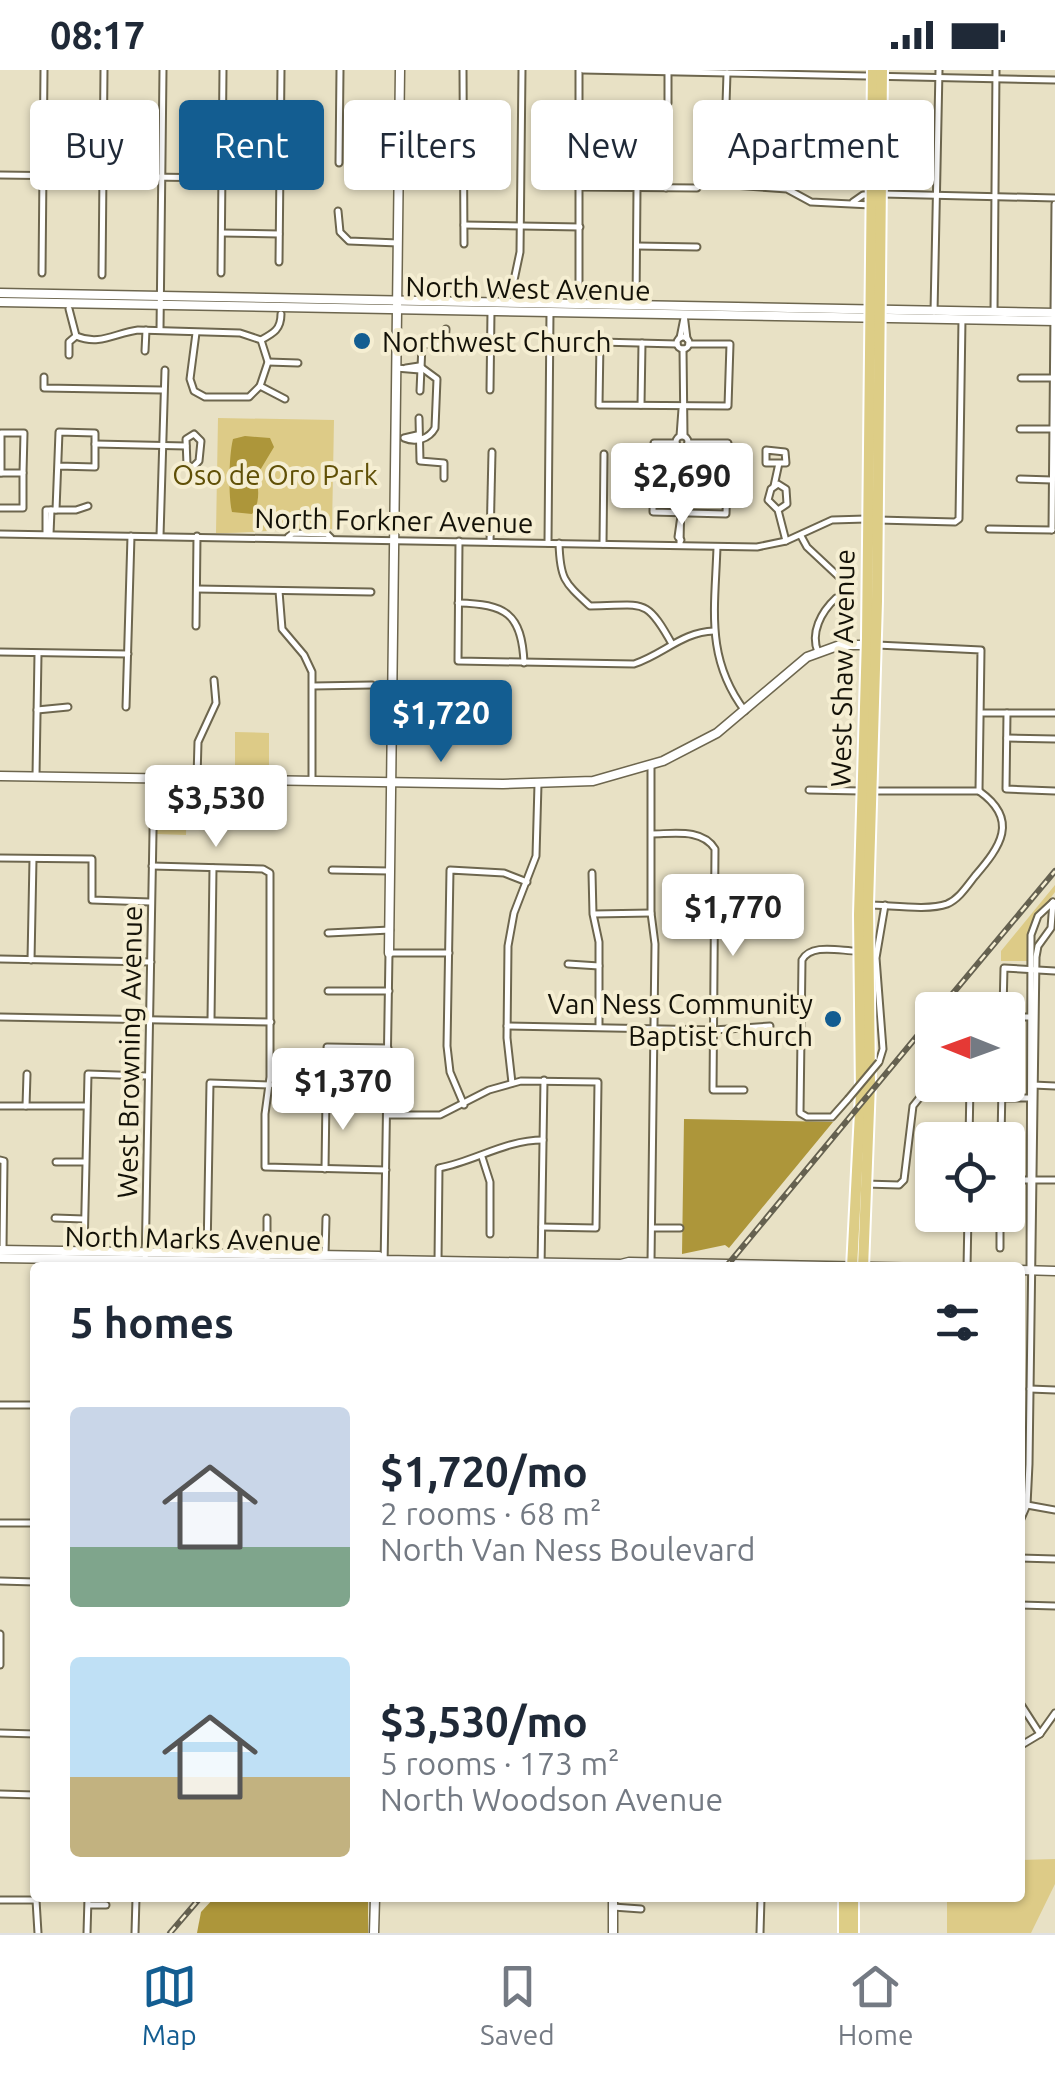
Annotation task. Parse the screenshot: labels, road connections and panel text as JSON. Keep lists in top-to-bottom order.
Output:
{
  "streets": {
    "main road": ["North West Avenue", "West Shaw Avenue", "North Marks Avenue"],
    "street": ["North Forkner Avenue", "West Browning Avenue"]
  },
  "crossings": [
    ["North West Avenue", "North Forkner Avenue"],
    ["North West Avenue", "West Shaw Avenue"],
    ["North Forkner Avenue", "West Shaw Avenue"],
    ["West Browning Avenue", "North Marks Avenue"]
  ],
  "parks": ["Oso de Oro Park"],
  "places": ["Northwest Church", "Van Ness Community Baptist Church"],
  "north": "left",
  "page": {
    "status": "08:17",
    "chip": [
      "Buy",
      "Rent",
      "Filters",
      "New",
      "Apartment"
    ],
    "price": [
      "$2,690",
      "$1,720",
      "$3,530",
      "$1,770",
      "$1,370"
    ],
    "heading": "5 homes",
    "list": [
      {
        "name": "$1,720/mo",
        "note": "2 rooms · 68 m² · North Van Ness Boulevard"
      },
      {
        "name": "$3,530/mo",
        "note": "5 rooms · 173 m² · North Woodson Avenue"
      }
    ],
    "tabs": ["Map", "Saved", "Home"]
  }
}
